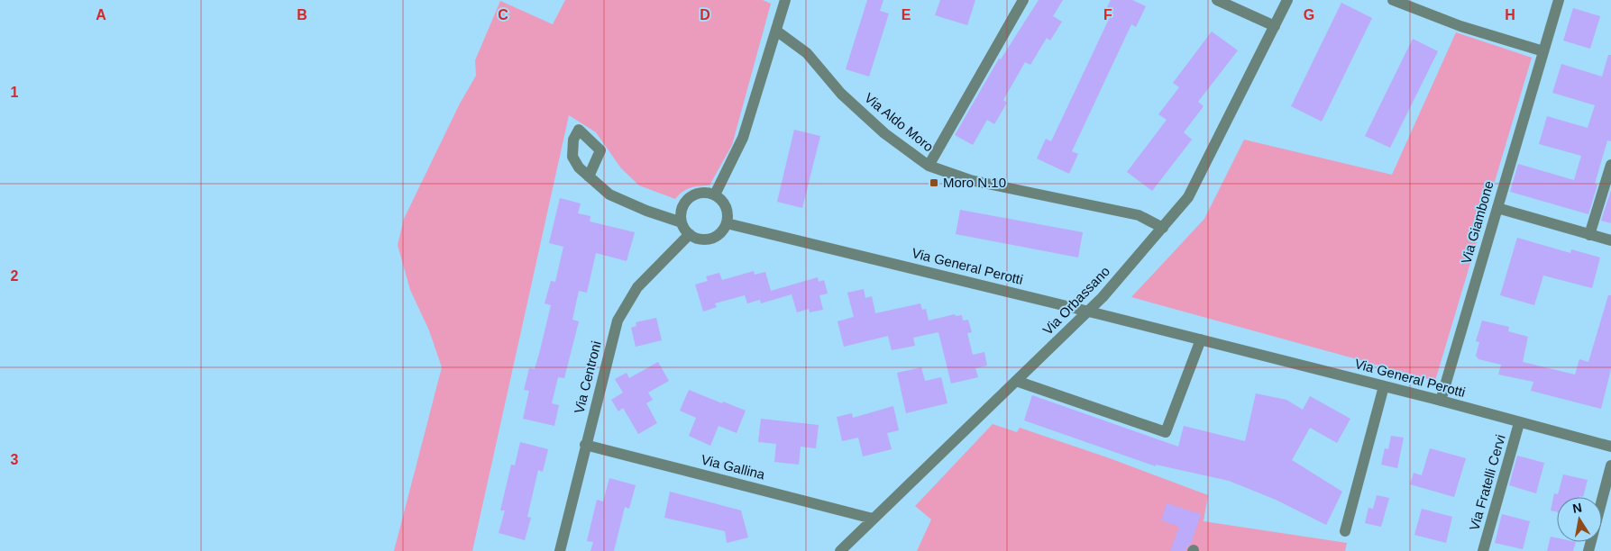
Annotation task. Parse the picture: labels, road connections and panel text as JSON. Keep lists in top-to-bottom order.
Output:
{
  "streets": {
    "street": [
      "Via Aldo Moro",
      "Via Giambone",
      "Via General Perotti",
      "Via Orbassano",
      "Via Centroni",
      "Via Gallina",
      "Via Fratelli Cervi"
    ]
  },
  "crossings": [
    ["Via Aldo Moro", "Via Orbassano"],
    ["Via Giambone", "Via General Perotti"],
    ["Via General Perotti", "Via Orbassano"],
    ["Via General Perotti", "Via Centroni"],
    ["Via General Perotti", "Via Fratelli Cervi"],
    ["Via Orbassano", "Via Gallina"],
    ["Via Centroni", "Via Gallina"]
  ],
  "places": {
    "transit": ["Moro N.10"]
  },
  "north": "top",
  "grid": {
    "columns": [
      "A",
      "B",
      "C",
      "D",
      "E",
      "F",
      "G",
      "H"
    ],
    "rows": ["1", "2", "3"]
  }
}
